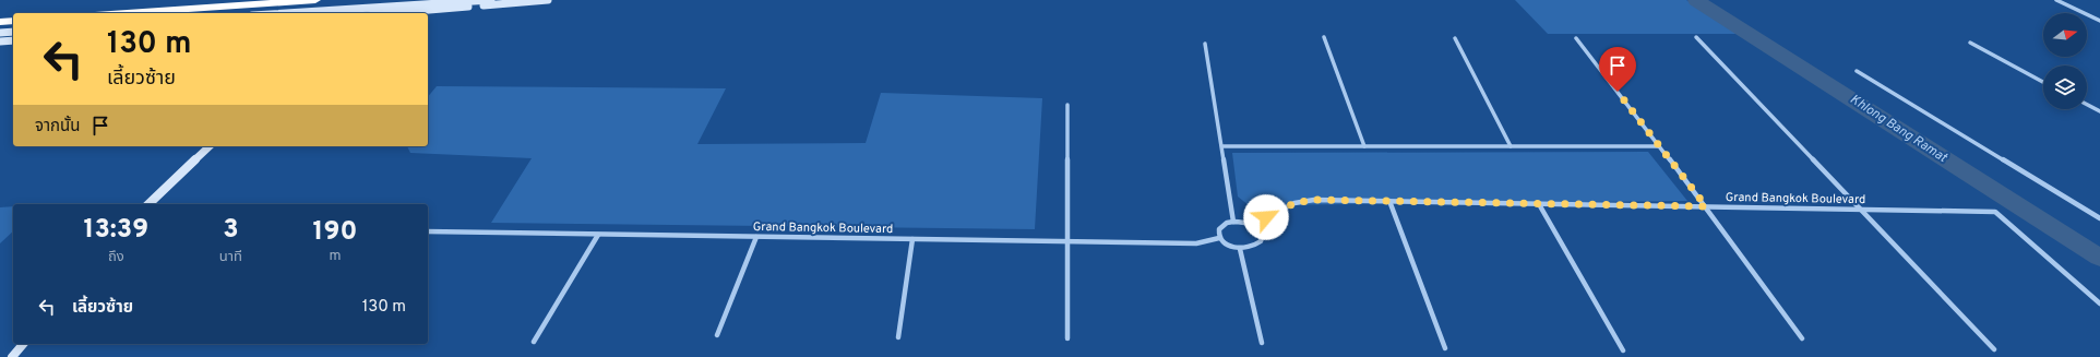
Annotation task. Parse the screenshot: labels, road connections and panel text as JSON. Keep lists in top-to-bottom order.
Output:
{
  "streets": {
    "street": ["Grand Bangkok Boulevard"]
  },
  "water": ["Khlong Bang Ramat"],
  "north": "right",
  "page": {
    "turn": ["130 m", "เลี้ยวซ้าย"],
    "then": "จากนั้น",
    "eta": [
      "13:39",
      "ถึง",
      "3",
      "นาที",
      "190",
      "m"
    ],
    "list": [
      {
        "name": "เลี้ยวซ้าย",
        "value": "130 m"
      }
    ]
  }
}
